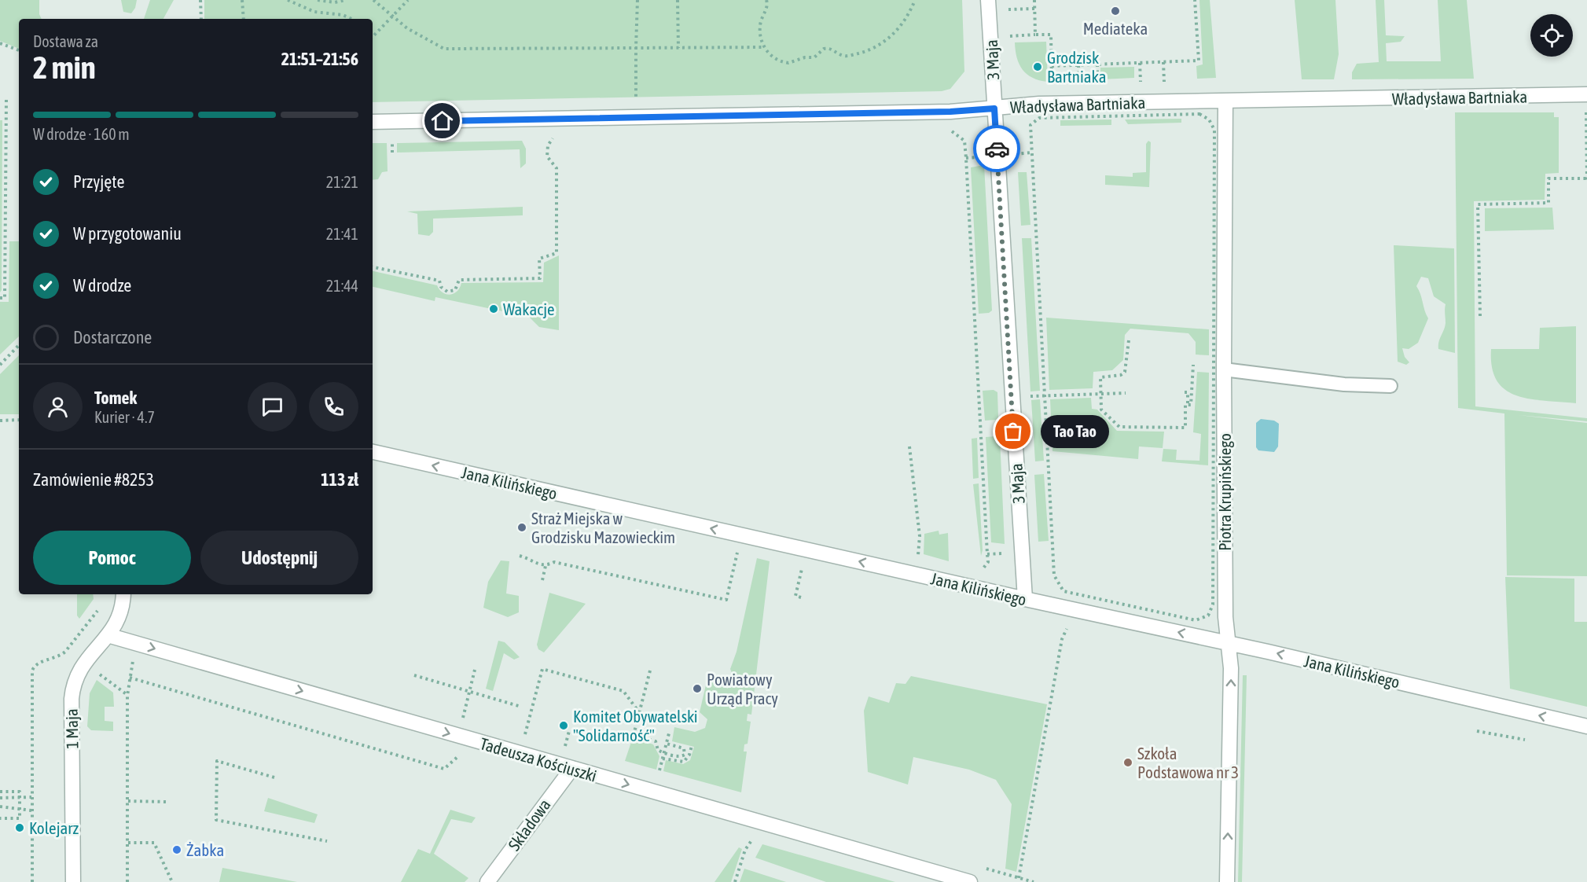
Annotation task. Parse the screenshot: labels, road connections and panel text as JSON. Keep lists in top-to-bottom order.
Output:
{
  "streets": {
    "street": [
      "3 Maja",
      "Władysława Bartniaka",
      "Jana Kilińskiego",
      "Piotra Krupińskiego",
      "1 Maja",
      "Tadeusza Kościuszki",
      "Składowa"
    ]
  },
  "crossings": [
    ["3 Maja", "Władysława Bartniaka"],
    ["3 Maja", "Jana Kilińskiego"],
    ["Władysława Bartniaka", "Piotra Krupińskiego"],
    ["Jana Kilińskiego", "Piotra Krupińskiego"],
    ["1 Maja", "Tadeusza Kościuszki"],
    ["Tadeusza Kościuszki", "Składowa"]
  ],
  "one_way": ["Jana Kilińskiego", "Tadeusza Kościuszki"],
  "places": [
    "Mediateka",
    "Grodzisk Bartniaka",
    "Wakacje",
    "Tao Tao",
    "Straż Miejska w Grodzisku Mazowieckim",
    "Powiatowy Urząd Pracy",
    "Komitet Obywatelski \"Solidarność\"",
    "Szkoła Podstawowa nr 3",
    "Kolejarz",
    "Żabka"
  ],
  "page": {
    "heading": ["2 min", "Dostawa za", "21:51–21:56"],
    "panel": [
      "Tomek",
      "Kurier · 4.7",
      "Zamówienie #8253",
      "113 zł"
    ],
    "bar": "W drodze · 160 m",
    "list": [
      ["Przyjęte", "21:21"],
      ["W przygotowaniu", "21:41"],
      ["W drodze", "21:44"],
      "Dostarczone"
    ],
    "bubble": "Tao Tao",
    "buttons": ["Pomoc", "Udostępnij"]
  }
}
